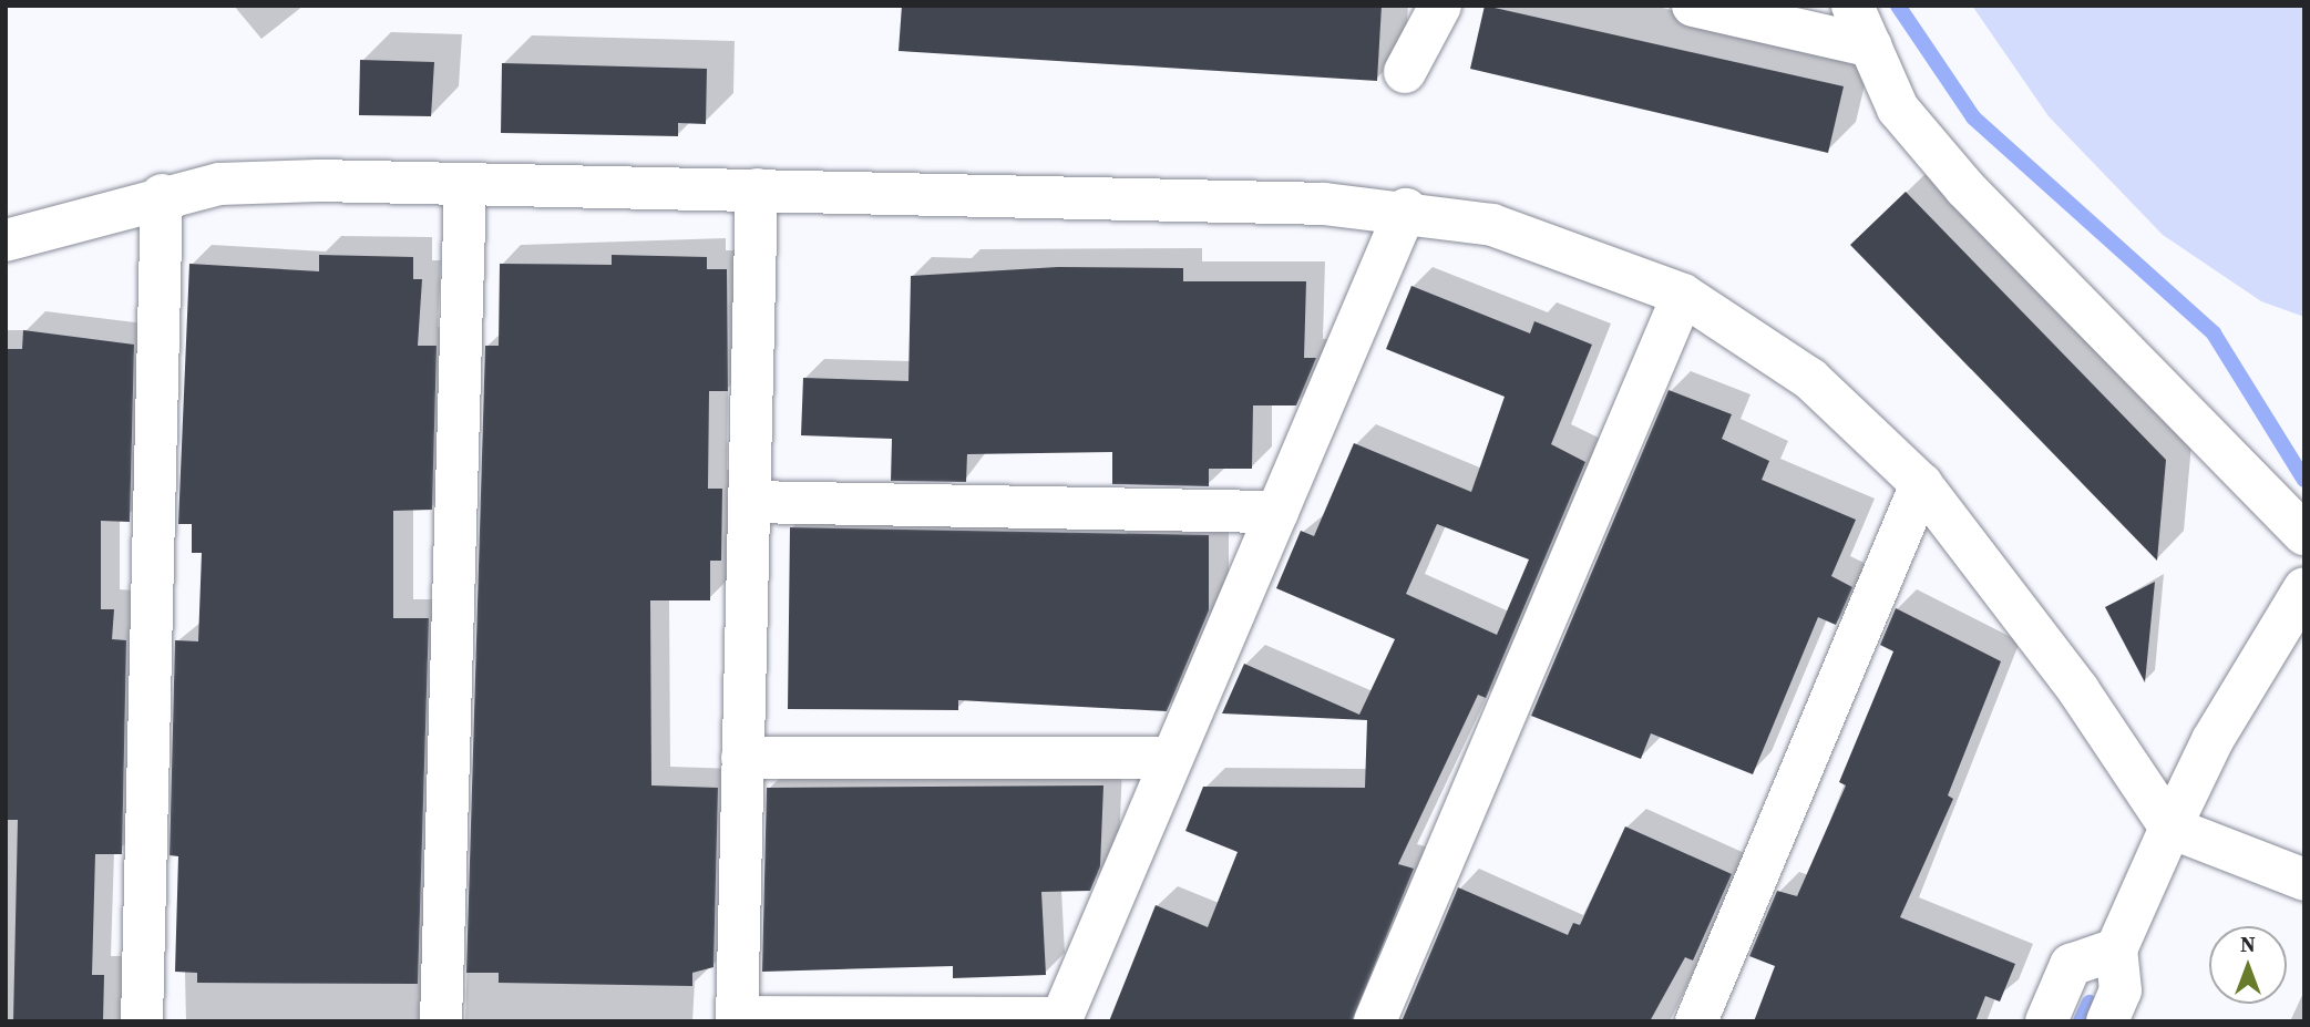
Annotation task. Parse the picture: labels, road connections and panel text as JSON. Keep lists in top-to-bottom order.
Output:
{
  "north": "top"
}
